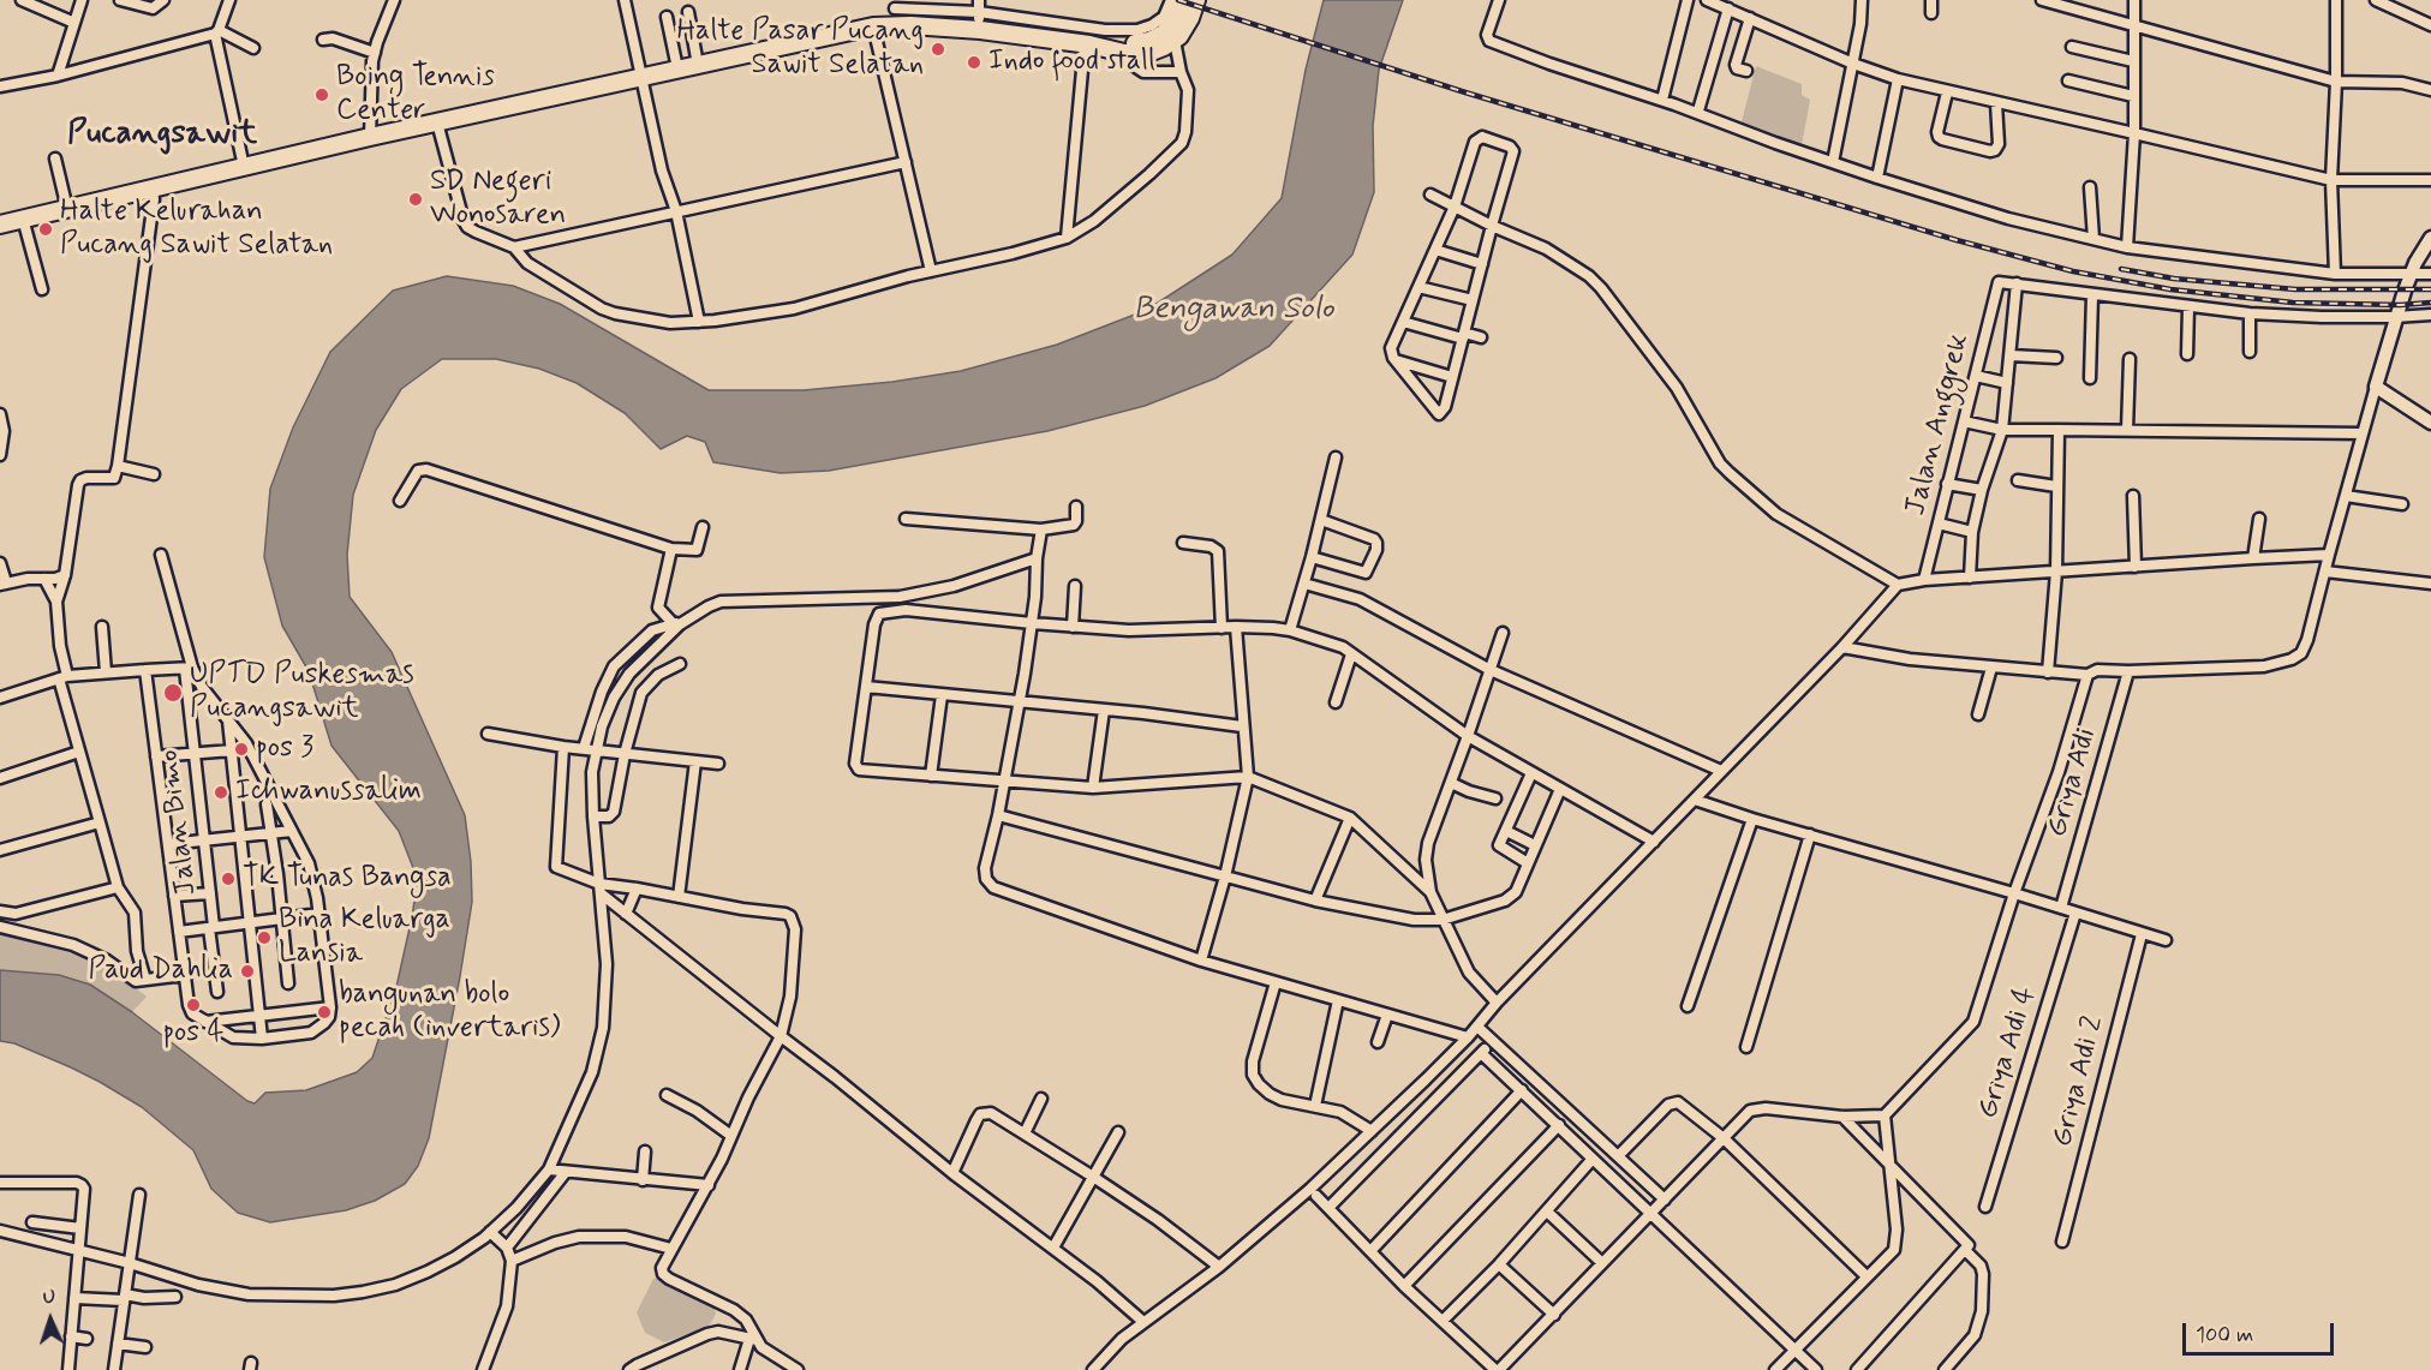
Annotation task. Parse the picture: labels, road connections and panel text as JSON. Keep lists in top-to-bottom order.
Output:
{
  "streets": {
    "street": [
      "Jalan Anggrek",
      "Griya Adi",
      "Jalan Bimo",
      "Griya Adi 4",
      "Griya Adi 2"
    ]
  },
  "districts": ["Pucangsawit"],
  "water": ["Bengawan Solo"],
  "places": [
    "Halte Pasar Pucang Sawit Selatan",
    "Indo food stall",
    "Boing Tennis Center",
    "SD Negeri Wonosaren",
    "Halte Kelurahan Pucang Sawit Selatan",
    "UPTD Puskesmas Pucangsawit",
    "pos 3",
    "Ichwanussalim",
    "TK Tunas Bangsa",
    "Bina Keluarga Lansia",
    "Paud Dahlia",
    "pos 4",
    "bangunan bolo pecah (invertaris)"
  ],
  "scale_bar": "100 m",
  "north": "top"
}
